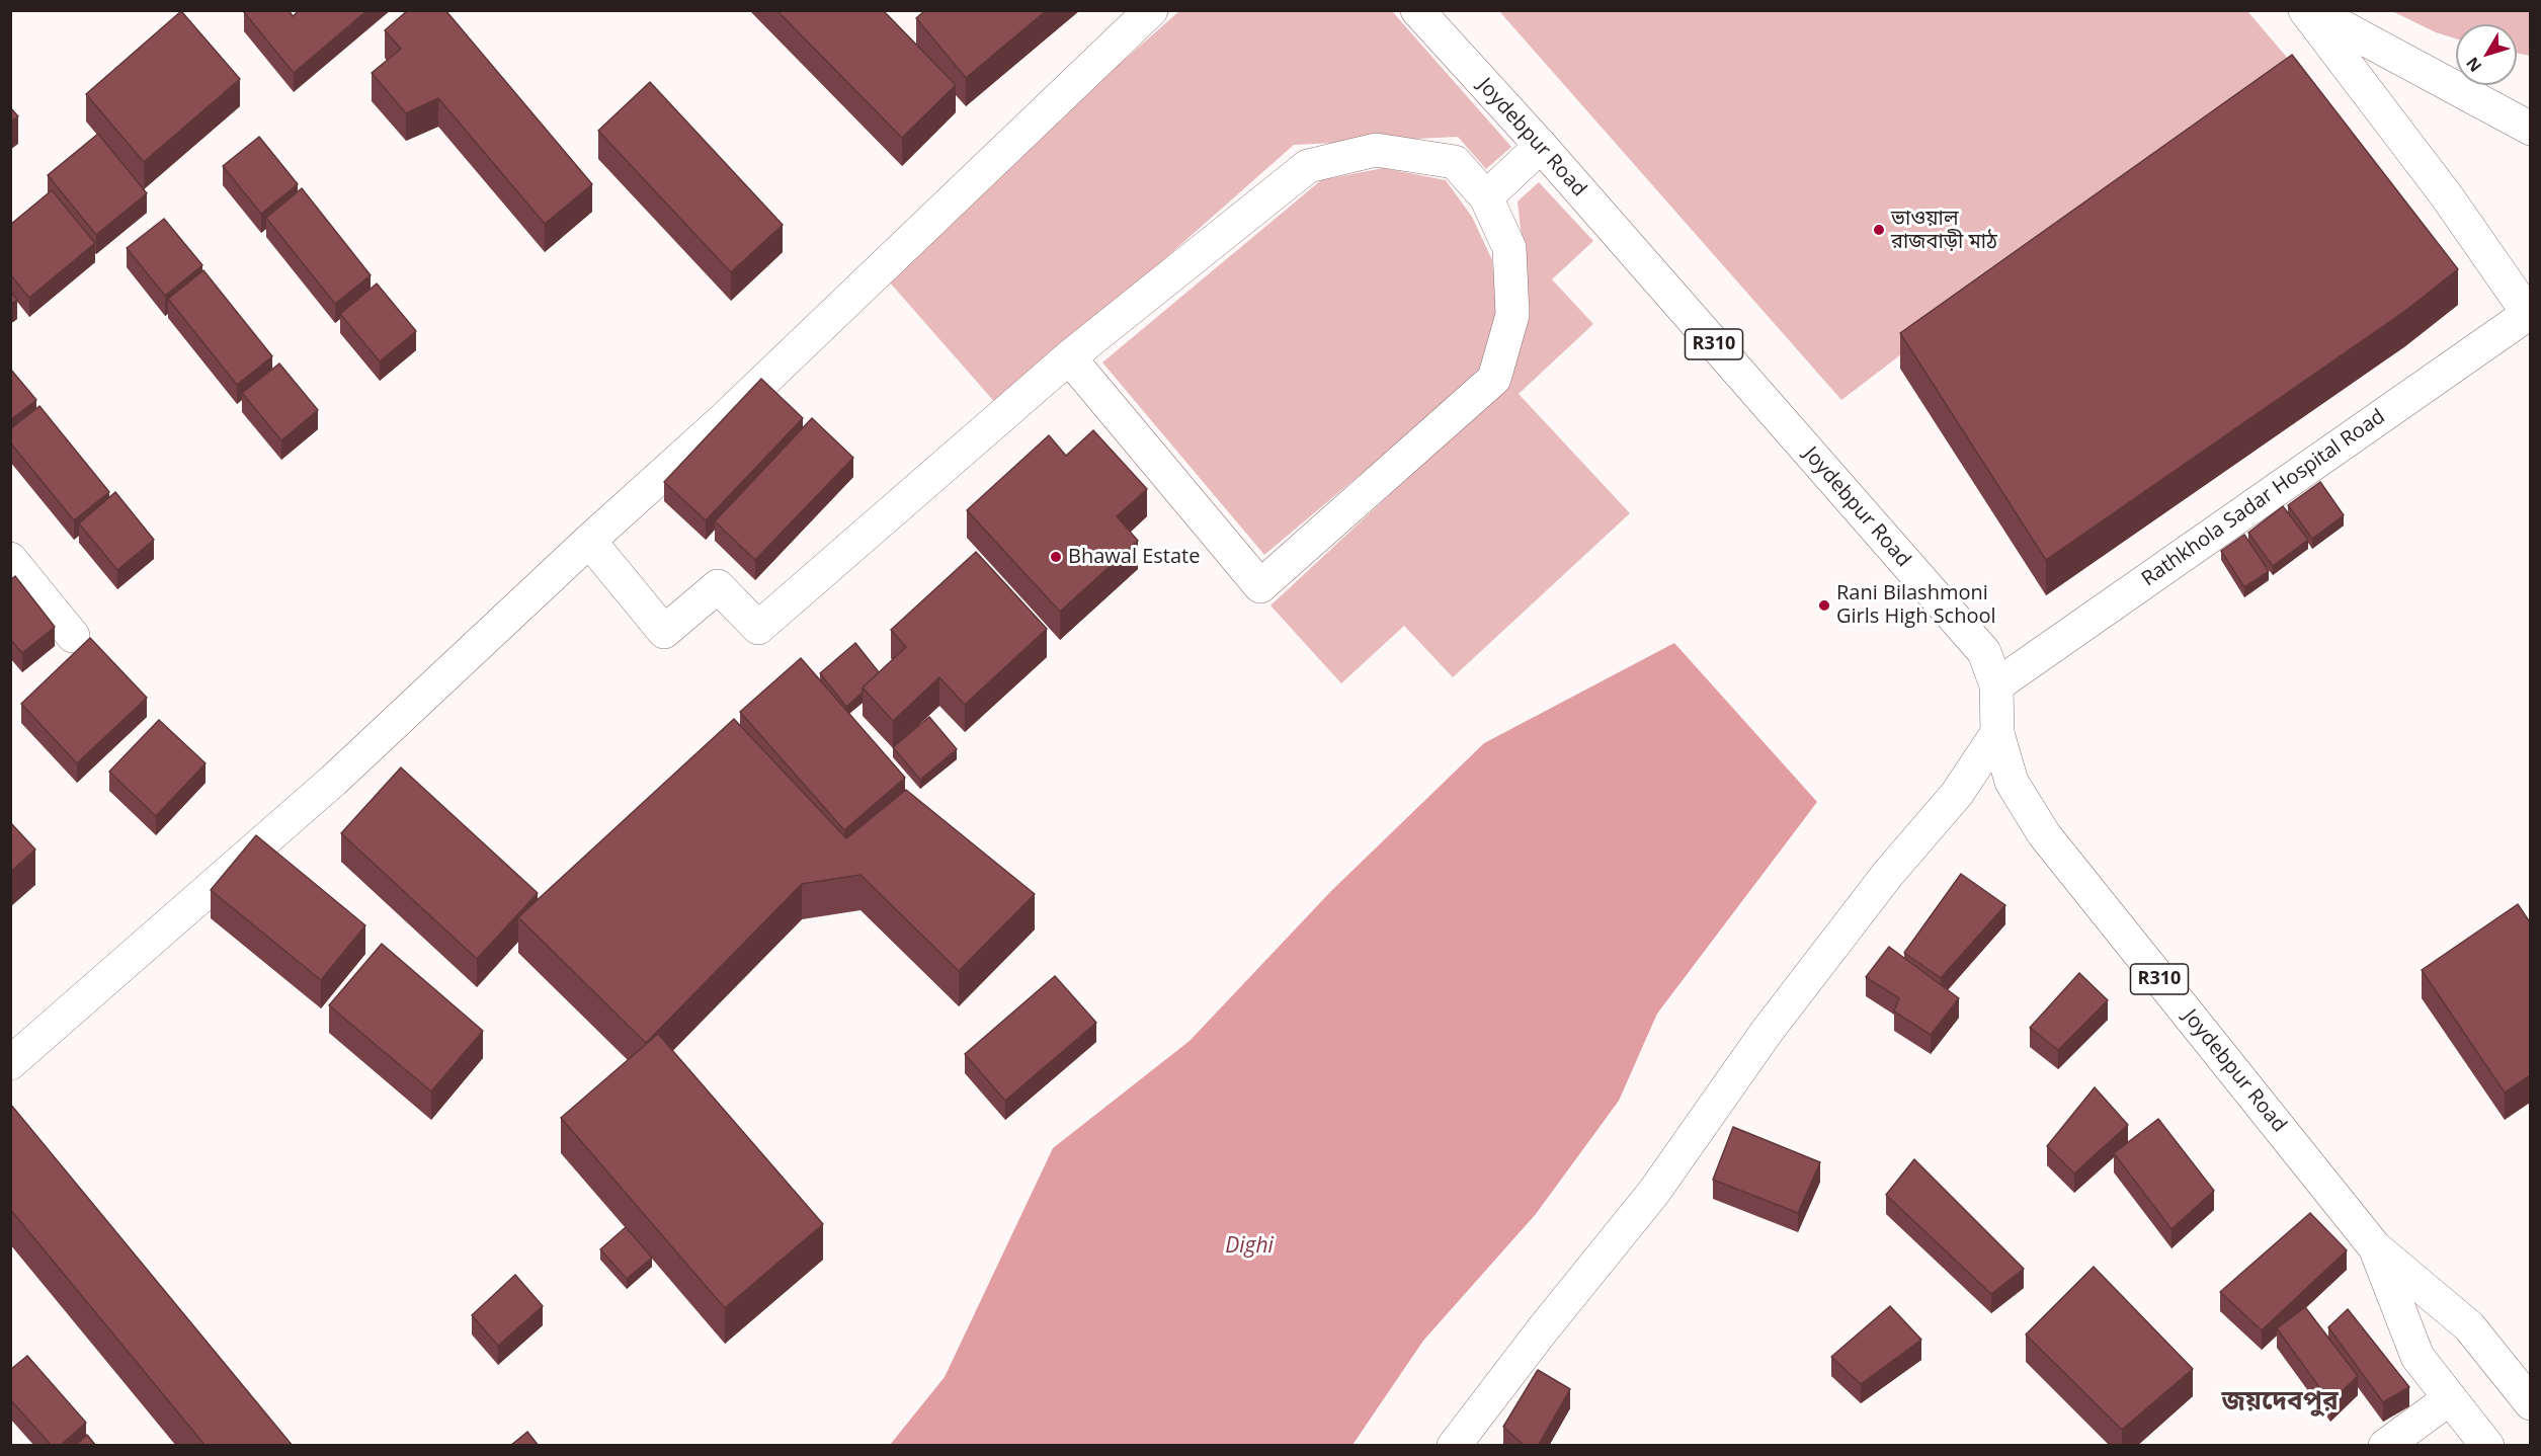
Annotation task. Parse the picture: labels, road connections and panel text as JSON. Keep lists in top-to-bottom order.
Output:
{
  "streets": {
    "street": ["Joydebpur Road", "R310", "Rathkhola Sadar Hospital Road"]
  },
  "crossings": [
    ["Joydebpur Road", "Rathkhola Sadar Hospital Road"]
  ],
  "districts": ["জয়দেবপুর"],
  "water": ["Dighi"],
  "places": ["ভাওয়াল রাজবাড়ী মাঠ", "Bhawal Estate", "Rani Bilashmoni Girls High School"],
  "north": "bottom left"
}
